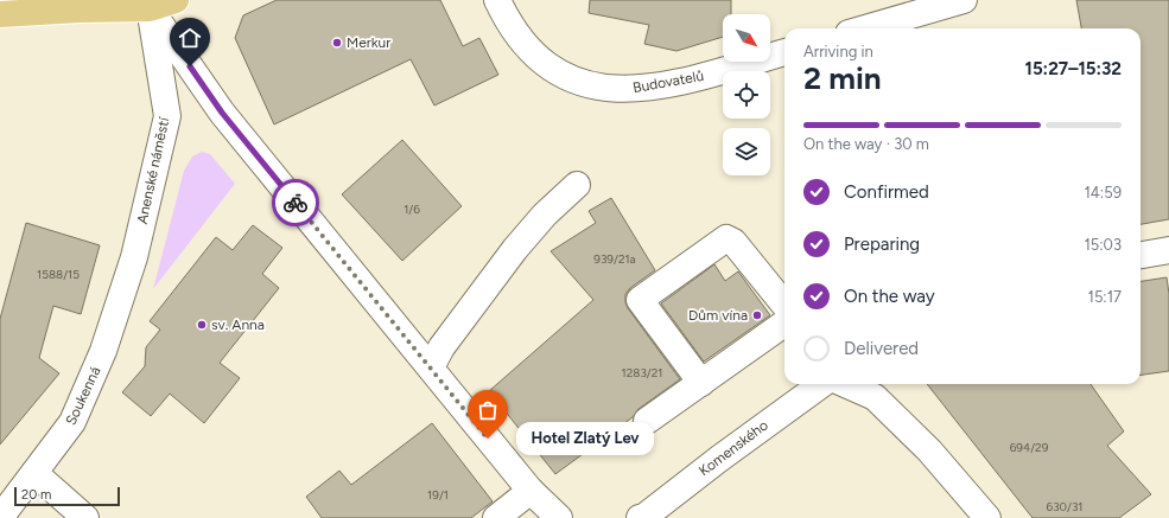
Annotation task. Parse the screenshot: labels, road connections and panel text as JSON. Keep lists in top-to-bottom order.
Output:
{
  "streets": {
    "street": [
      "Budovatelů",
      "Anenské náměstí",
      "Soukenná",
      "Komenského"
    ]
  },
  "crossings": [
    ["Anenské náměstí", "Soukenná"]
  ],
  "places": [
    "Merkur",
    "Dům vína",
    "sv. Anna",
    "Hotel Zlatý Lev"
  ],
  "house_numbers": [
    "1/6",
    "939/21a",
    "1588/15",
    "1283/21",
    "694/29",
    "19/1",
    "630/31"
  ],
  "scale_bar": "20 m",
  "north": "bottom right",
  "page": {
    "heading": ["2 min", "Arriving in", "15:27–15:32"],
    "bar": "On the way · 30 m",
    "list": [
      ["Confirmed", "14:59"],
      ["Preparing", "15:03"],
      ["On the way", "15:17"],
      "Delivered"
    ],
    "bubble": "Hotel Zlatý Lev",
    "scale": "20 m"
  }
}
